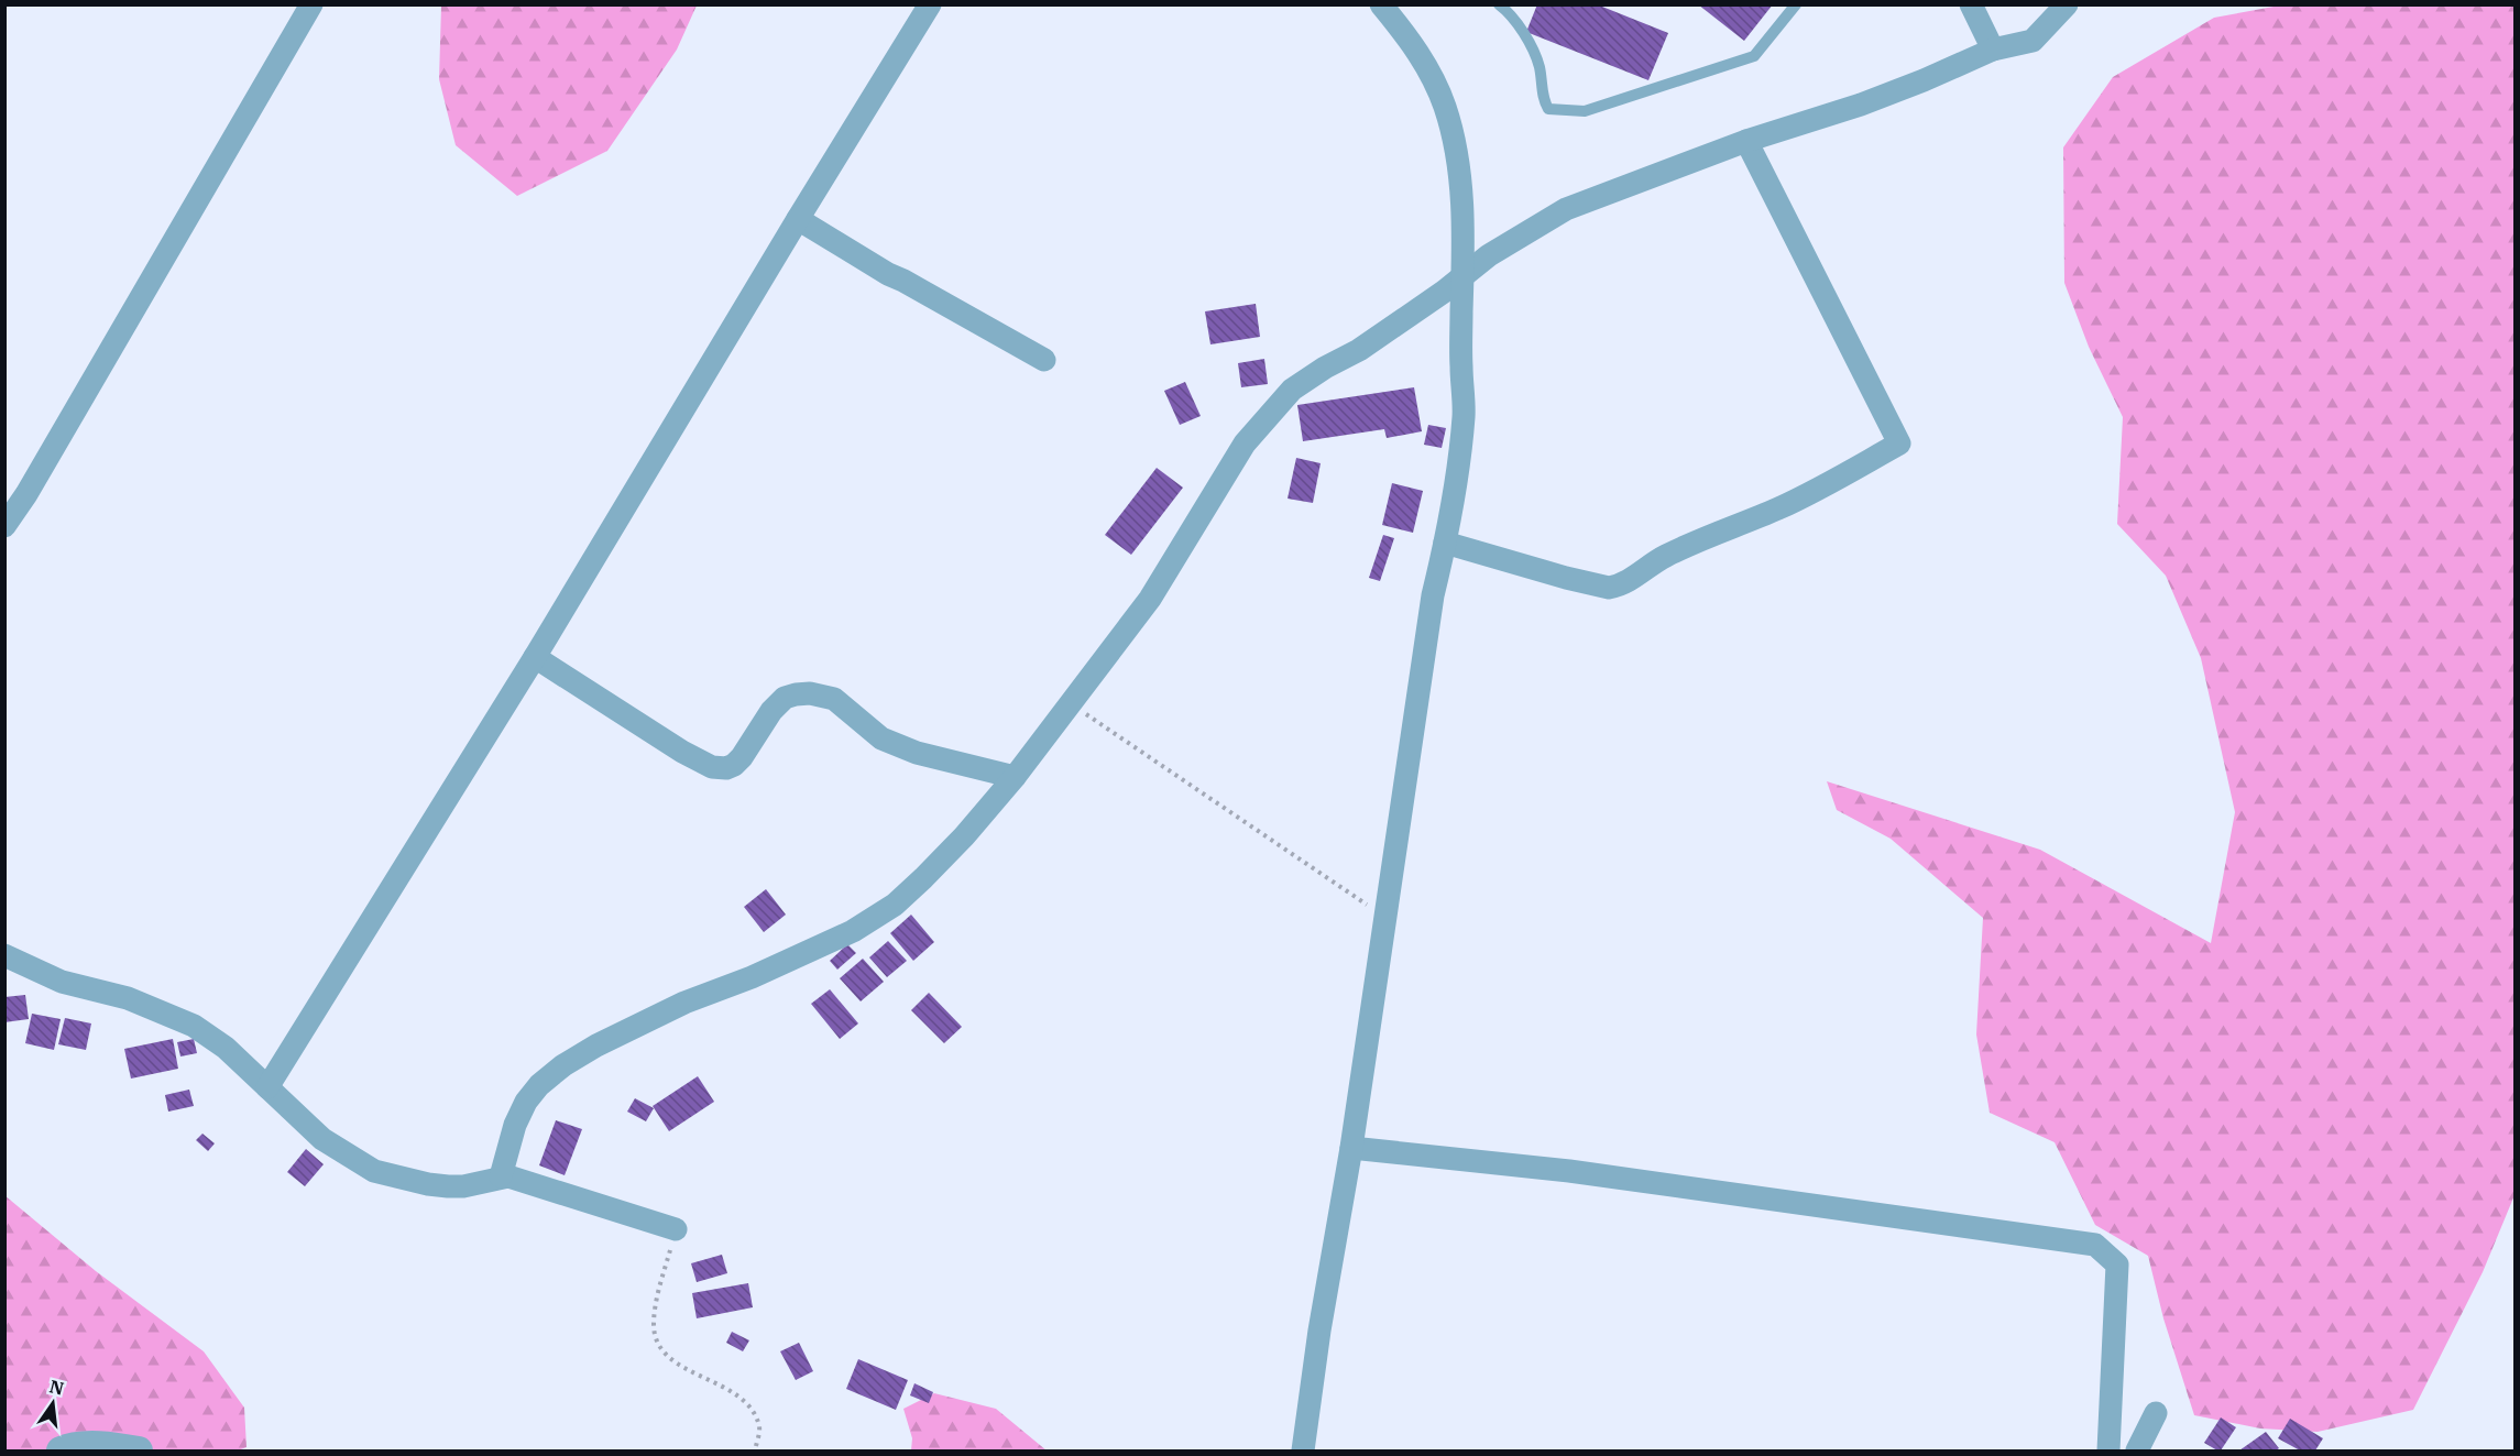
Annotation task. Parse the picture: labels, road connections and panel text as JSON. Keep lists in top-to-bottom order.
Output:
{
  "north": "top"
}
